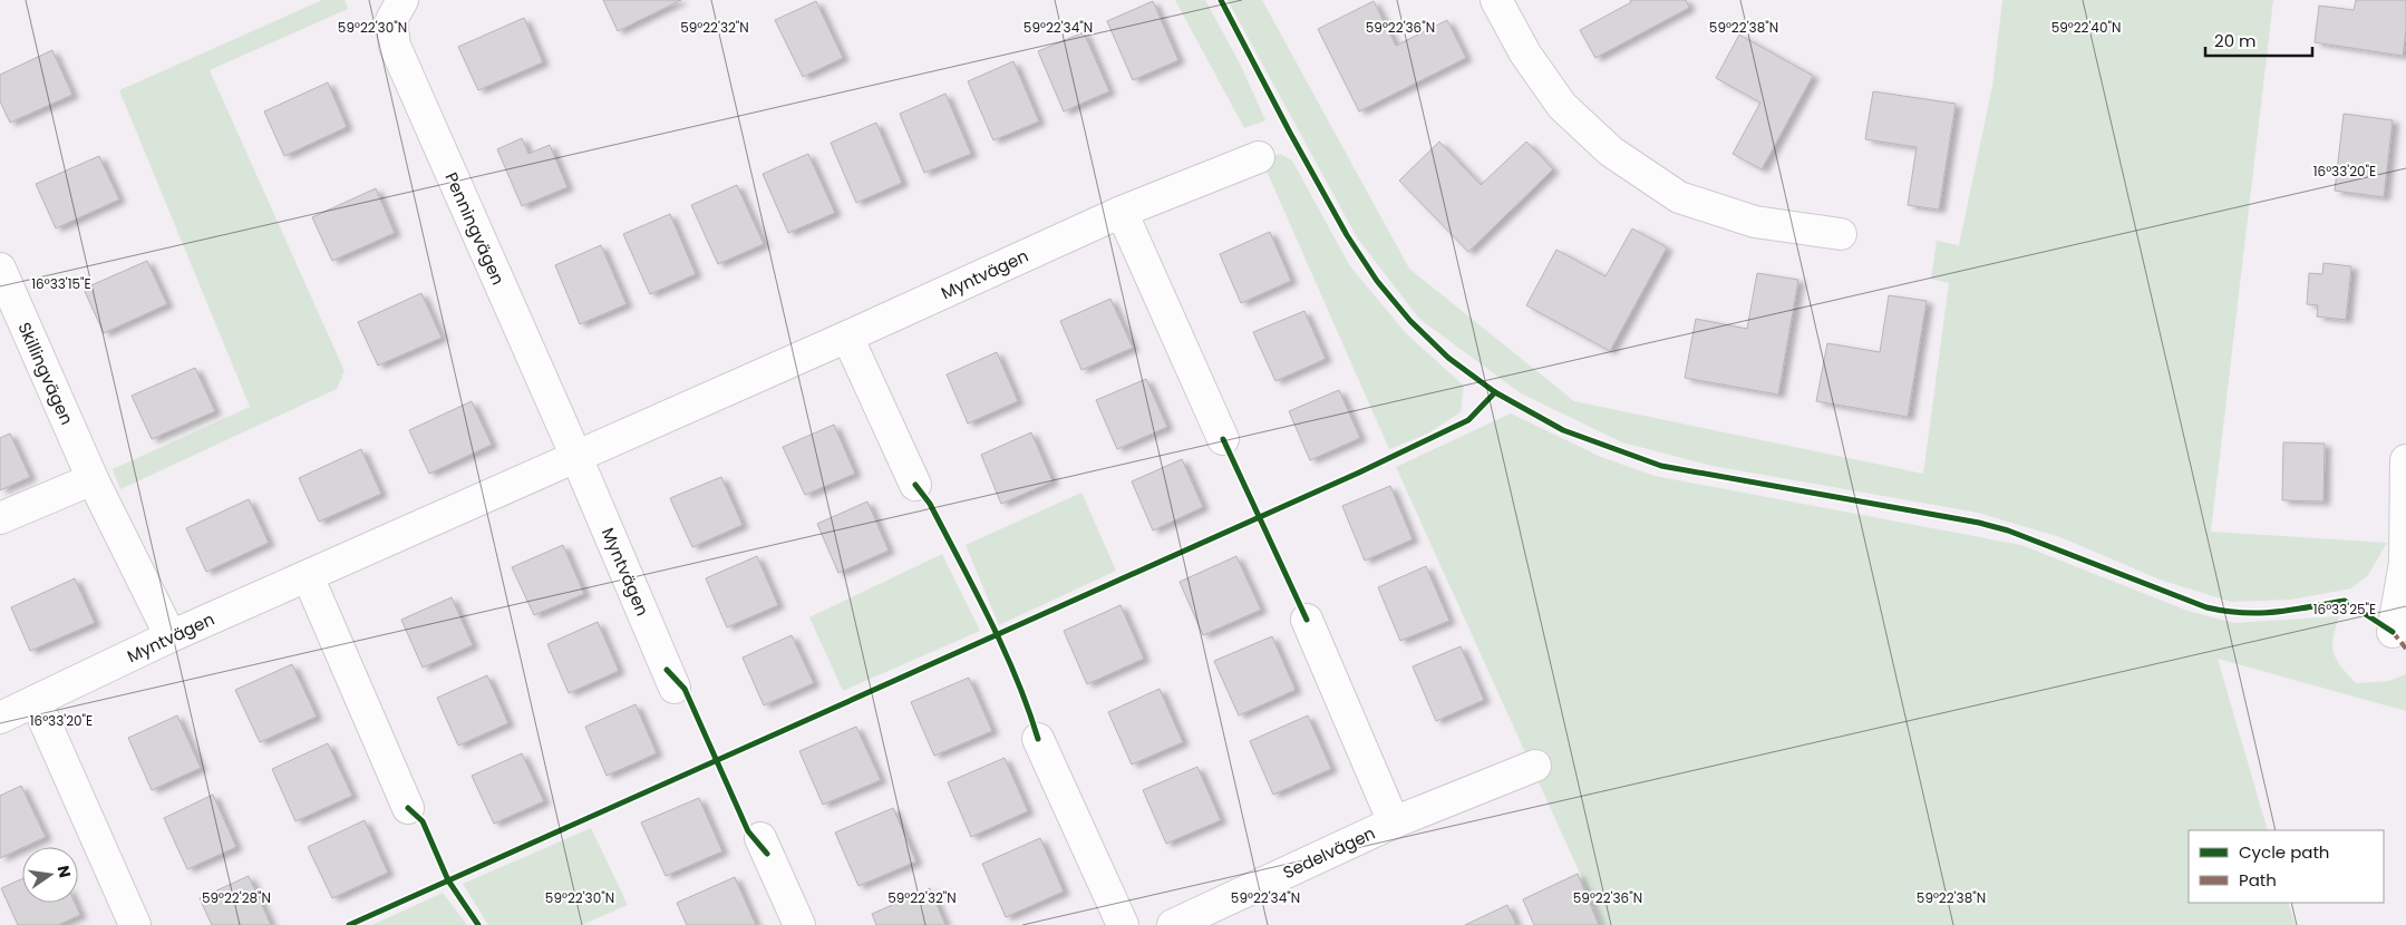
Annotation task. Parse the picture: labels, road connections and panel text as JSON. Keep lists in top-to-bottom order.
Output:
{
  "streets": {
    "street": [
      "Penningvägen",
      "Myntvägen",
      "Skillingvägen",
      "Sedelvägen"
    ]
  },
  "crossings": [
    ["Penningvägen", "Myntvägen"],
    ["Myntvägen", "Skillingvägen"]
  ],
  "legend": ["Cycle path", "Path"],
  "scale_bar": "20 m",
  "north": "right",
  "coordinates": [
    "59°22'30\"N",
    "59°22'32\"N",
    "59°22'34\"N",
    "59°22'36\"N",
    "59°22'38\"N",
    "59°22'40\"N",
    "16°33'20\"E",
    "16°33'15\"E",
    "16°33'25\"E",
    "59°22'28\"N"
  ]
}
